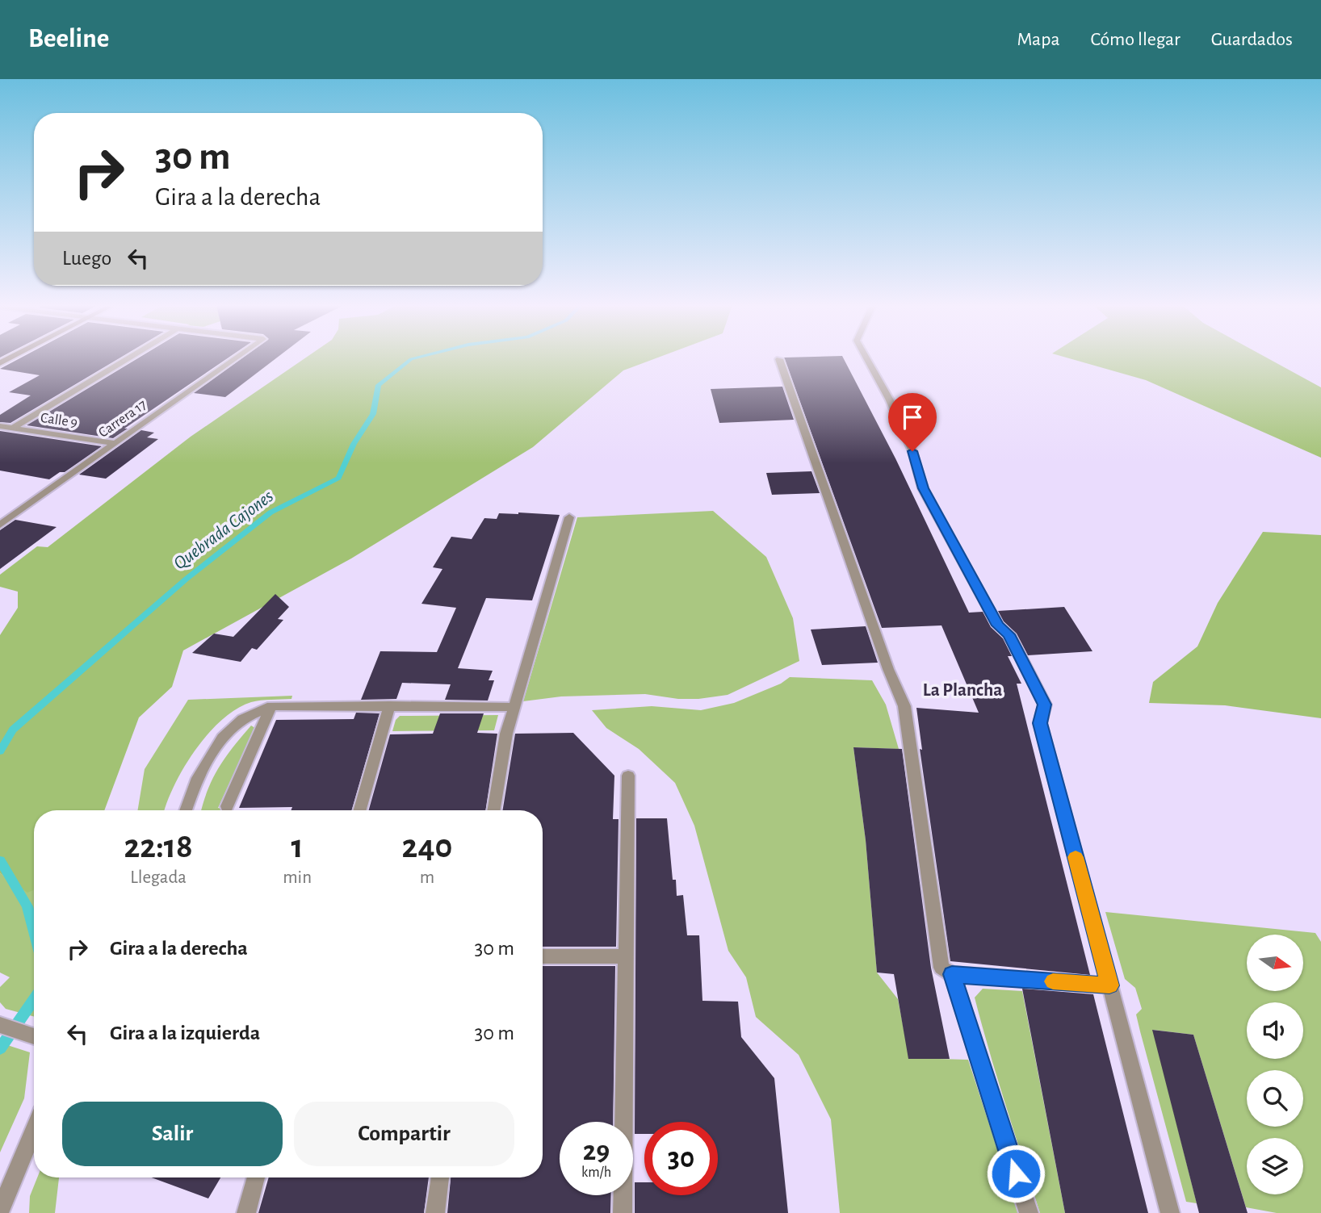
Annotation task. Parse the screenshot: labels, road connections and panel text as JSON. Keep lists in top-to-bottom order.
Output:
{
  "streets": {
    "street": ["Carrera 17", "Calle 9"]
  },
  "crossings": [
    ["Carrera 17", "Calle 9"]
  ],
  "districts": ["La Plancha"],
  "water": ["Quebrada Cajones"],
  "north": "right",
  "page": {
    "header": "Beeline",
    "nav": ["Mapa", "Cómo llegar", "Guardados"],
    "turn": ["30 m", "Gira a la derecha"],
    "then": "Luego",
    "eta": [
      "22:18",
      "Llegada",
      "1",
      "min",
      "240",
      "m"
    ],
    "list": [
      {
        "name": "Gira a la derecha",
        "value": "30 m"
      },
      {
        "name": "Gira a la izquierda",
        "value": "30 m"
      }
    ],
    "buttons": ["Salir", "Compartir"],
    "speed": "29 km/h",
    "limit": "30"
  }
}
